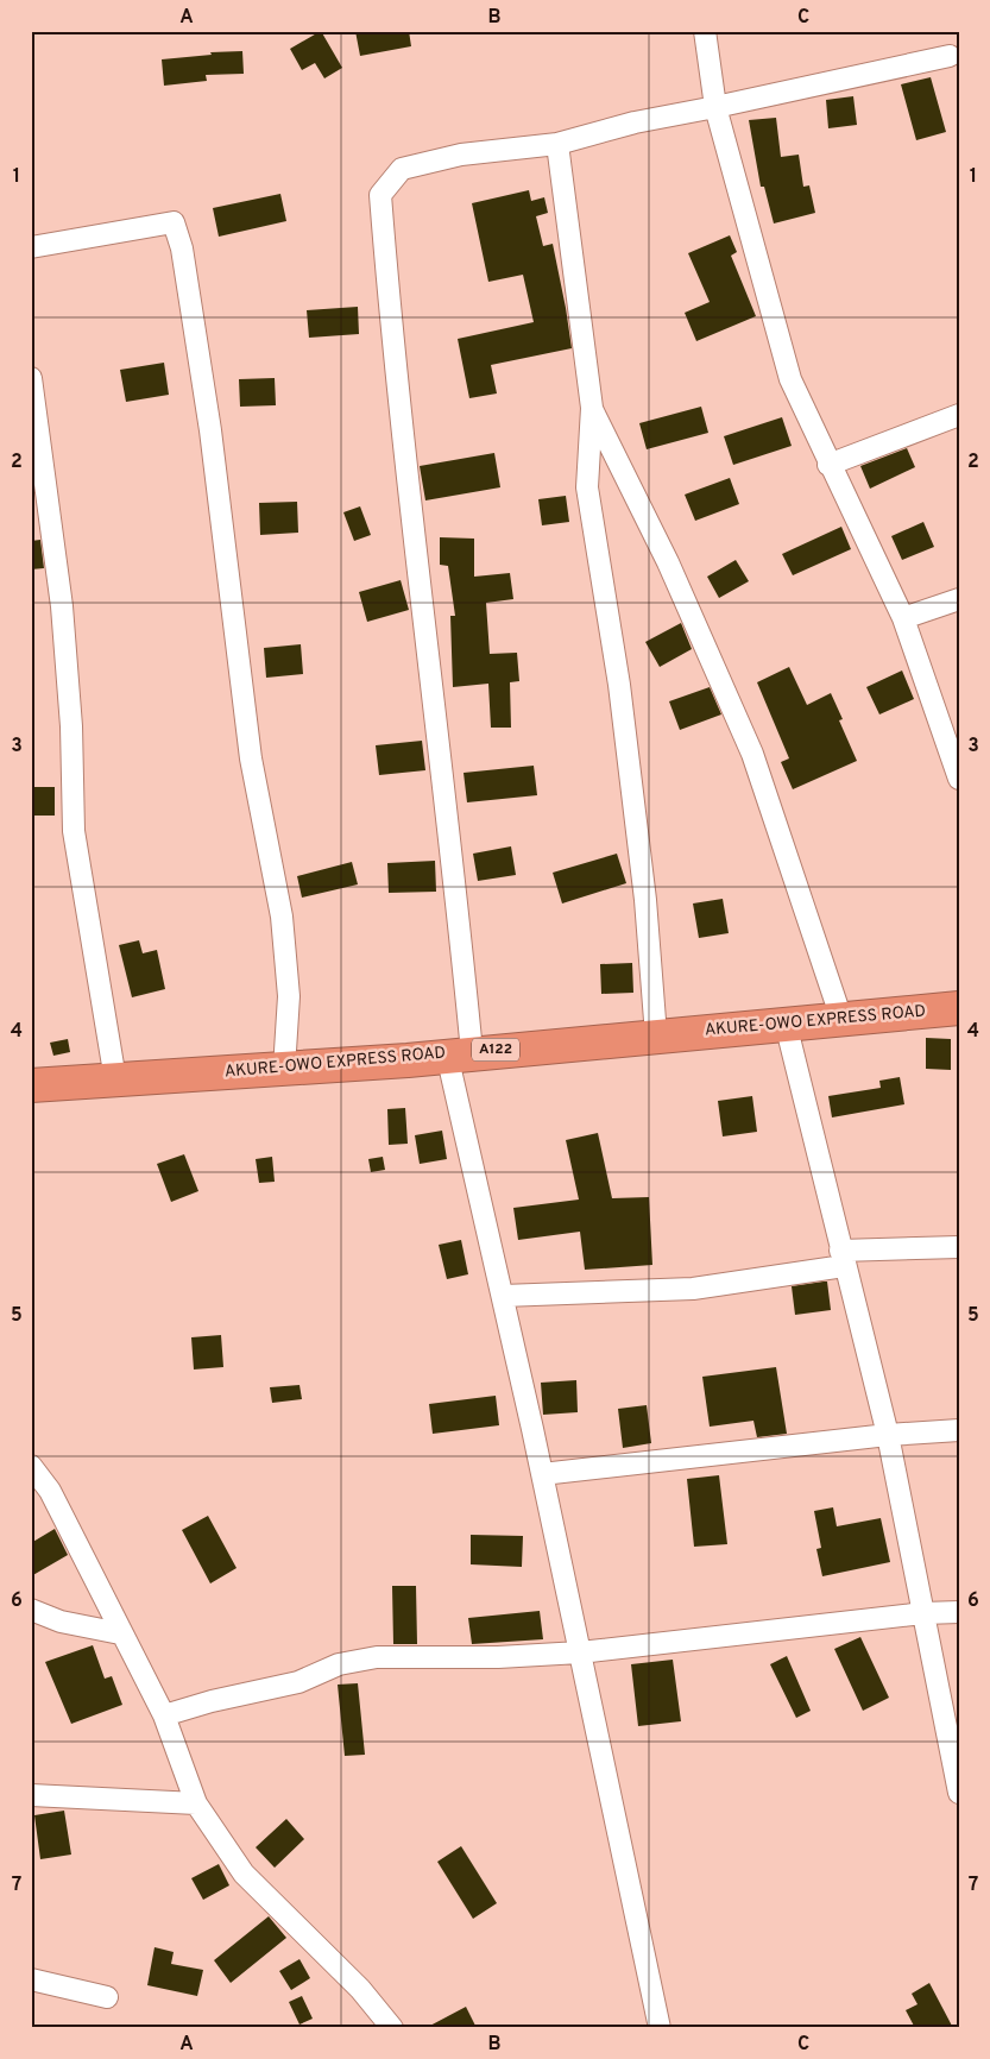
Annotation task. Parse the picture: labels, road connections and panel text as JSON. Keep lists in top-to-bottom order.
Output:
{
  "streets": {
    "highway": ["AKURE-OWO EXPRESS ROAD", "A122"]
  },
  "grid": {
    "columns": ["A", "B", "C"],
    "rows": [
      "1",
      "2",
      "3",
      "4",
      "5",
      "6",
      "7"
    ]
  }
}
